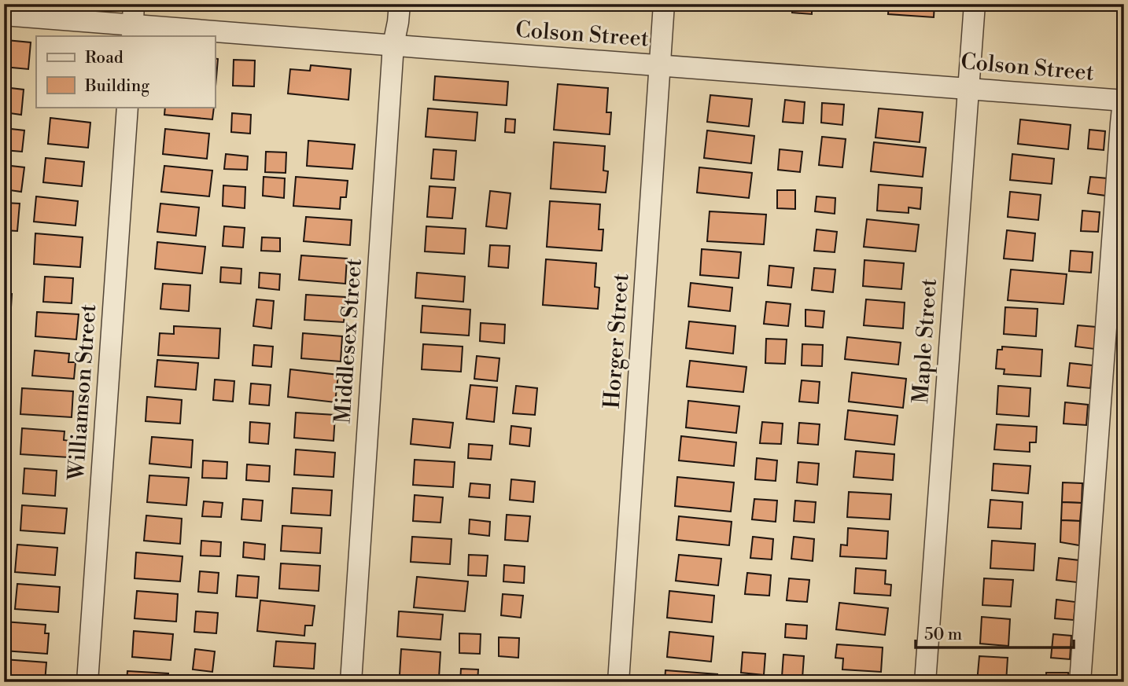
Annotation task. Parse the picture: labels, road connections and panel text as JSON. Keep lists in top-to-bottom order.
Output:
{
  "streets": {
    "street": [
      "Colson Street",
      "Middlesex Street",
      "Horger Street",
      "Maple Street",
      "Williamson Street"
    ]
  },
  "crossings": [
    ["Colson Street", "Middlesex Street"],
    ["Colson Street", "Horger Street"],
    ["Colson Street", "Maple Street"]
  ],
  "legend": ["Road", "Building"],
  "scale_bar": "50 m"
}
